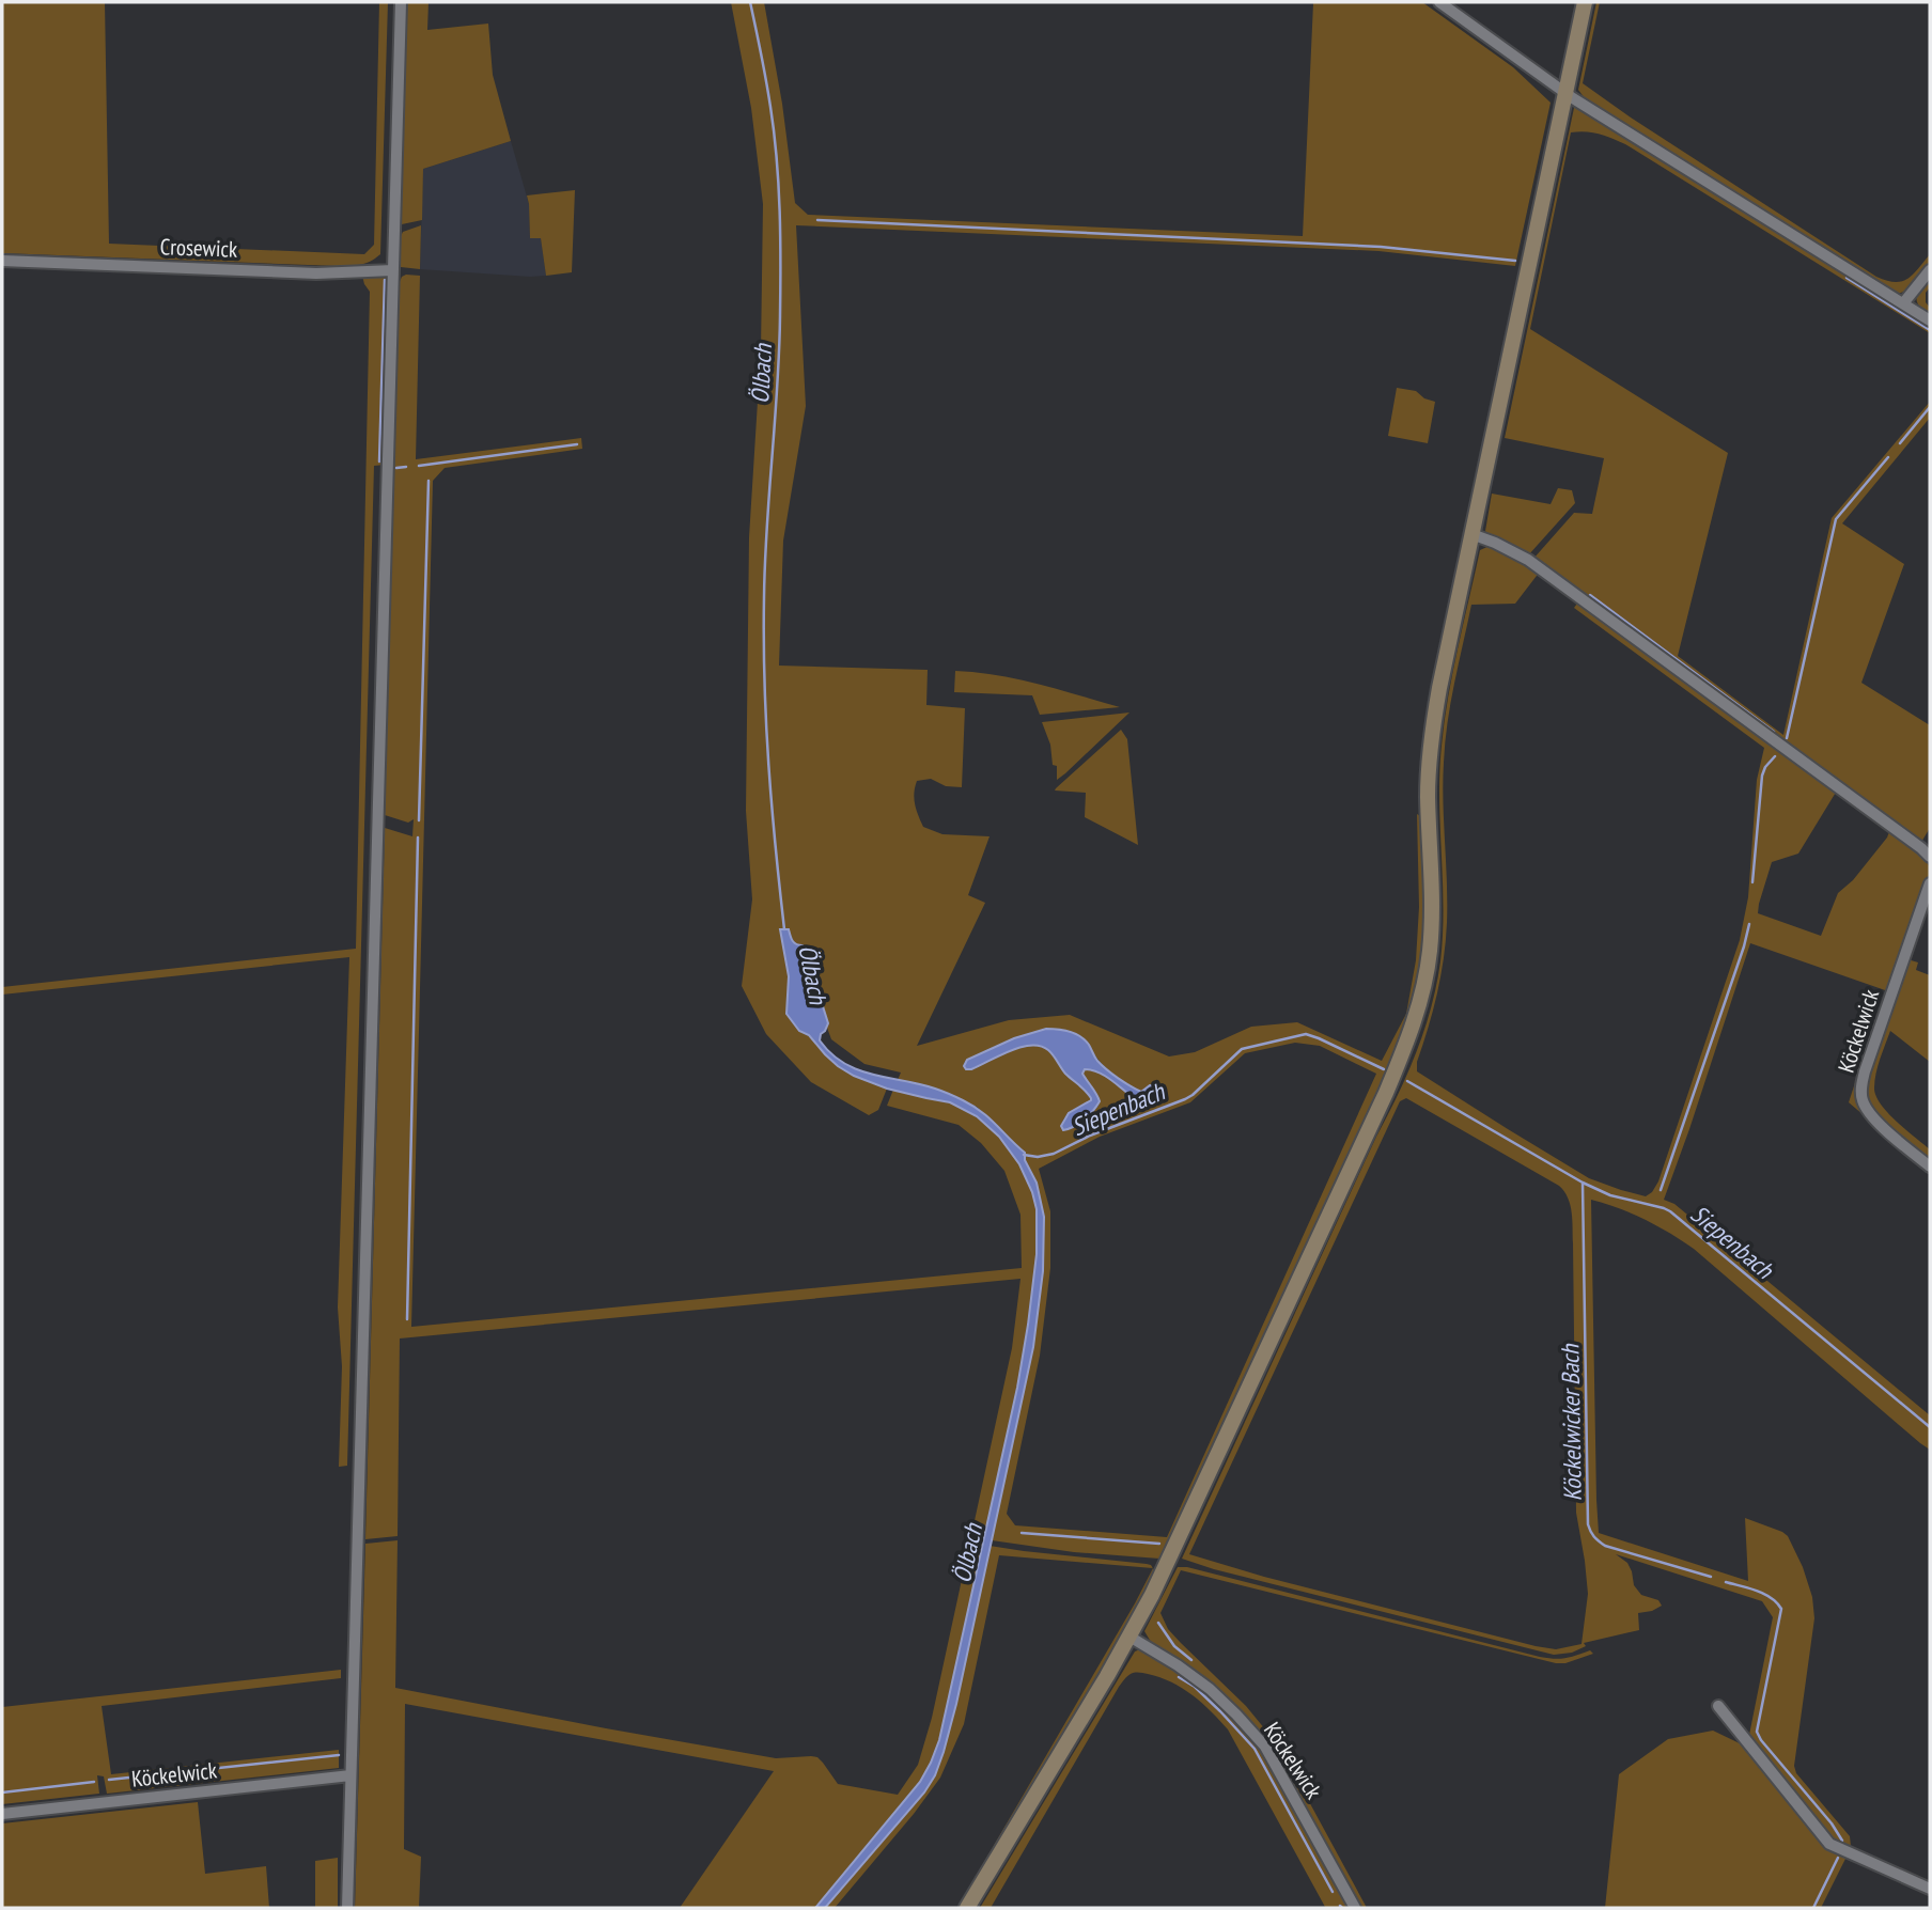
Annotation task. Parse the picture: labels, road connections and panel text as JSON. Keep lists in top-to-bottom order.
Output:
{
  "streets": {
    "street": ["Crosewick", "Köckelwick"]
  },
  "water": ["Ölbach", "Siepenbach", "Köckelwicker Bach"]
}
